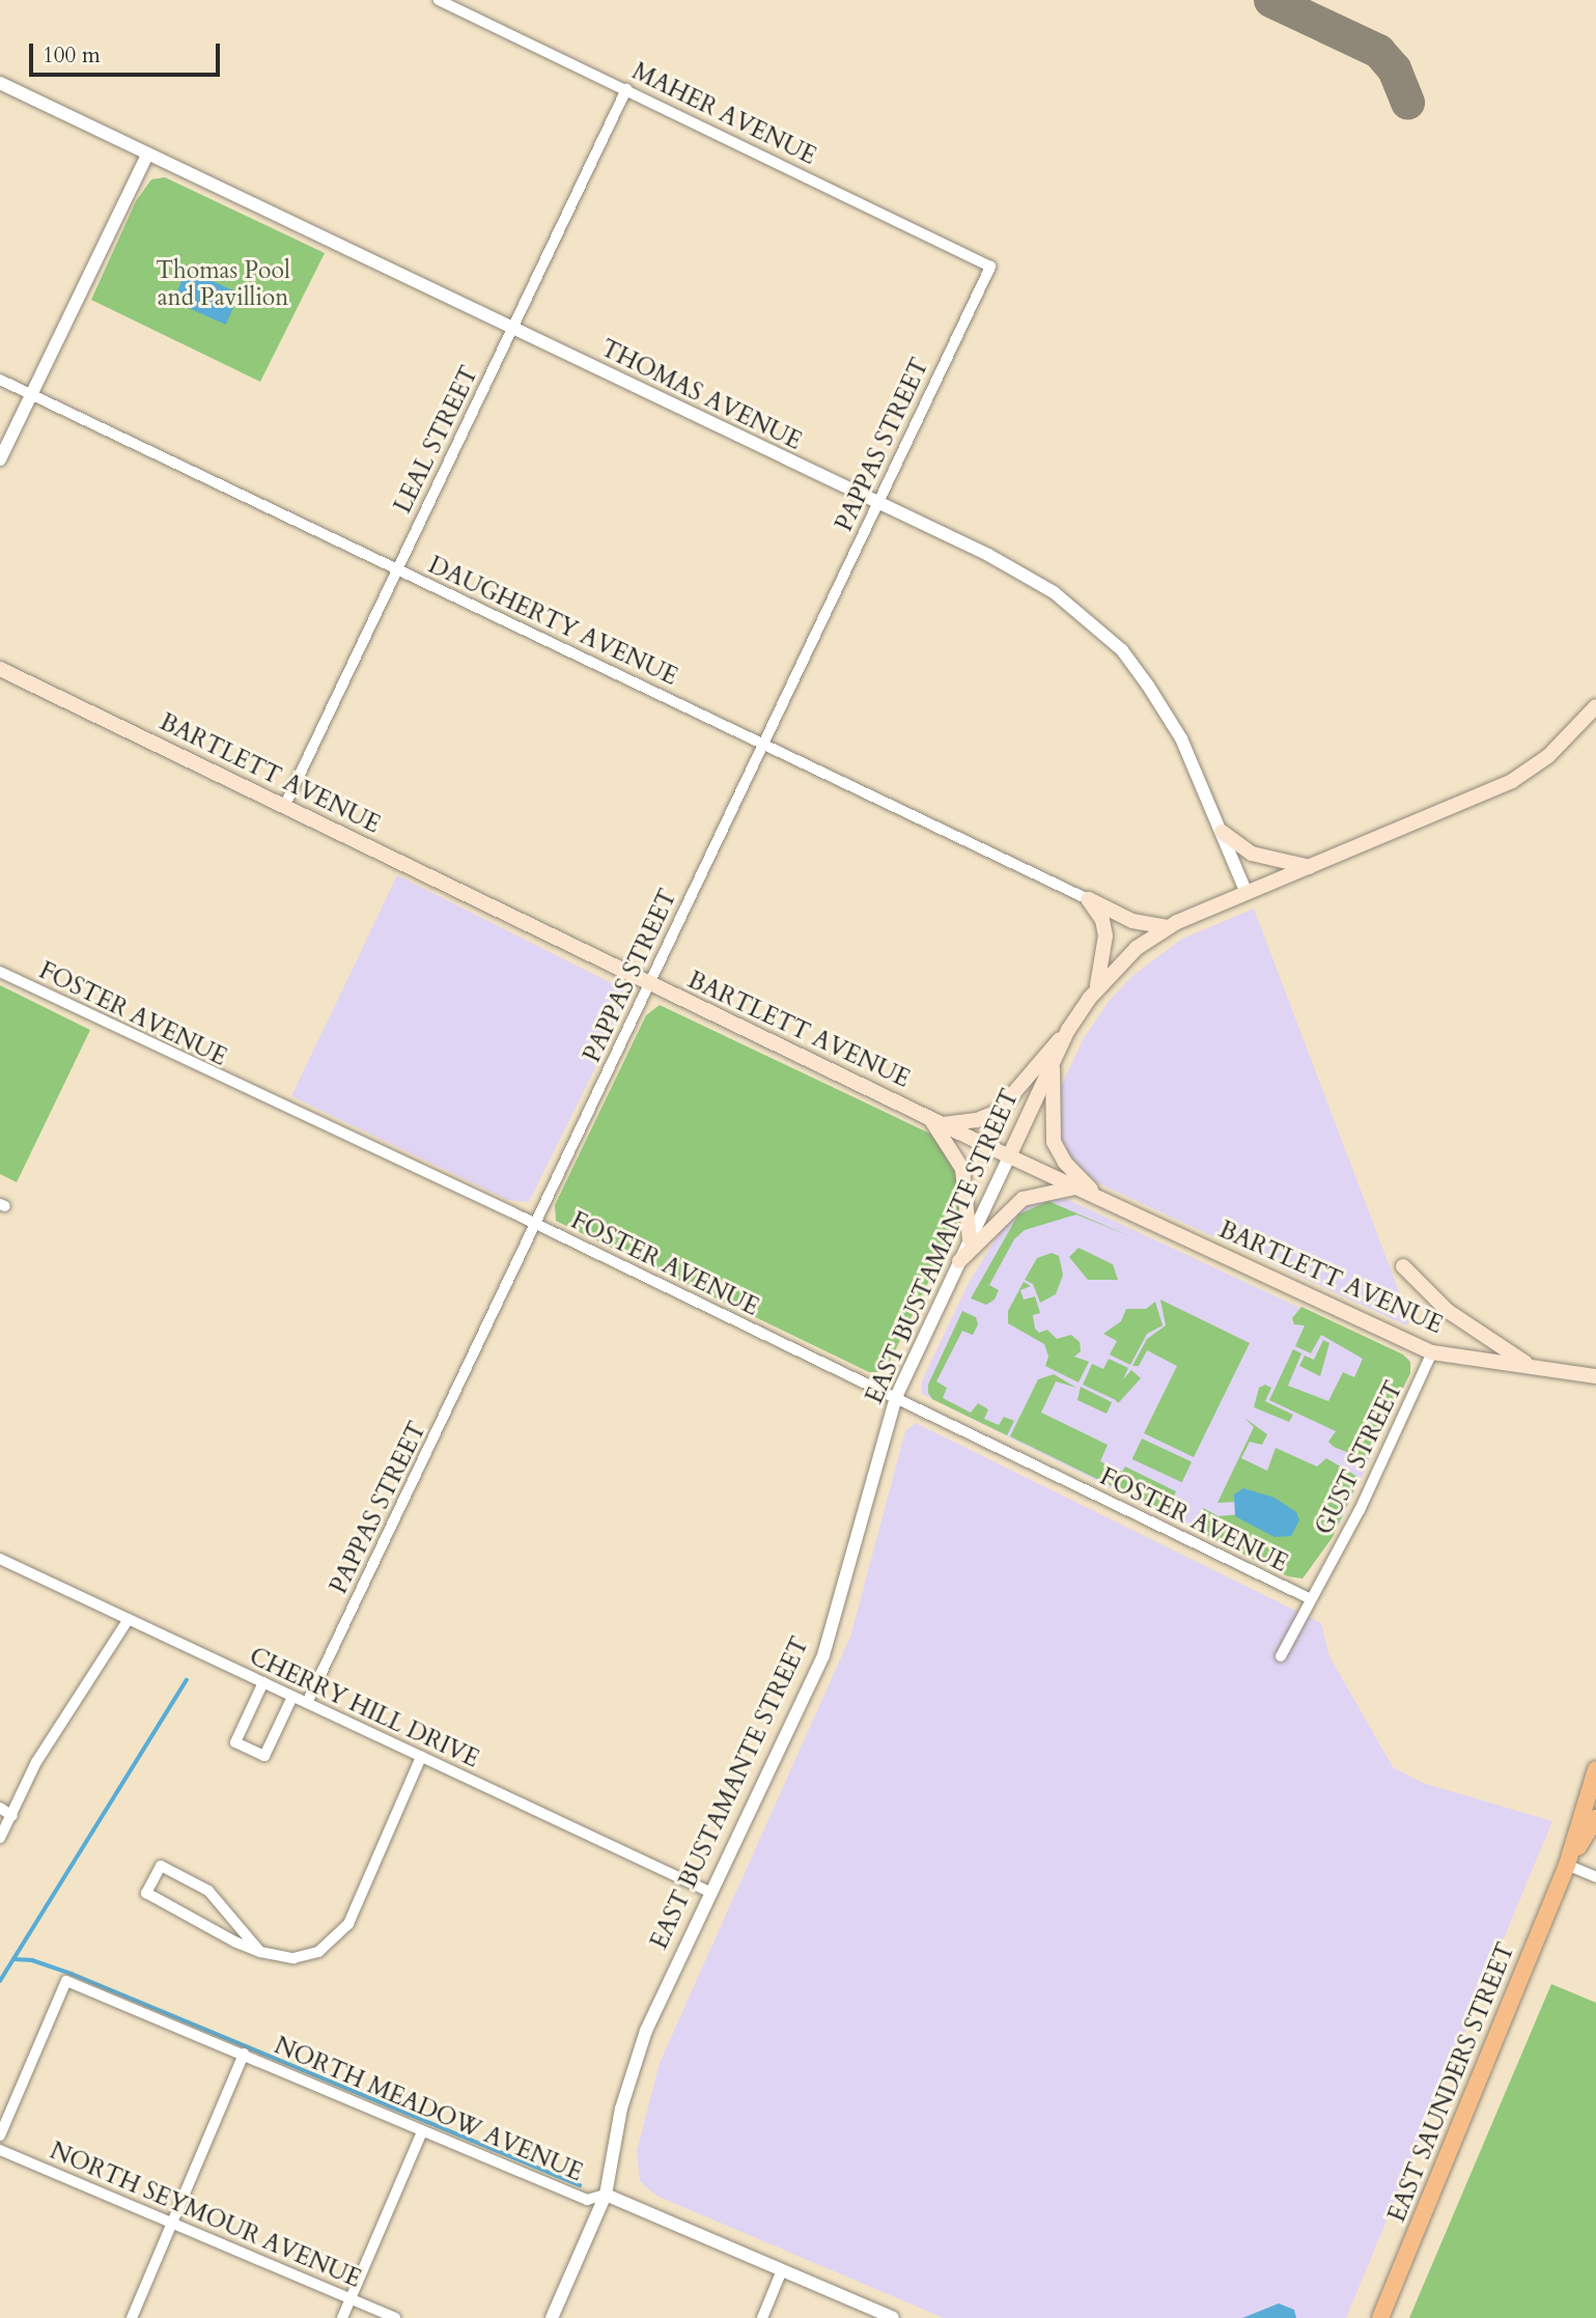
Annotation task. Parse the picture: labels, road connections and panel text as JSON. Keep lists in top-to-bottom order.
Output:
{
  "streets": {
    "main road": ["BARTLETT AVENUE", "EAST BUSTAMANTE STREET", "EAST SAUNDERS STREET"],
    "street": [
      "MAHER AVENUE",
      "THOMAS AVENUE",
      "LEAL STREET",
      "PAPPAS STREET",
      "DAUGHERTY AVENUE",
      "FOSTER AVENUE",
      "GUST STREET",
      "CHERRY HILL DRIVE",
      "NORTH MEADOW AVENUE",
      "NORTH SEYMOUR AVENUE"
    ]
  },
  "crossings": [
    ["MAHER AVENUE", "LEAL STREET"],
    ["MAHER AVENUE", "PAPPAS STREET"],
    ["THOMAS AVENUE", "LEAL STREET"],
    ["THOMAS AVENUE", "PAPPAS STREET"],
    ["THOMAS AVENUE", "EAST BUSTAMANTE STREET"],
    ["LEAL STREET", "DAUGHERTY AVENUE"],
    ["LEAL STREET", "BARTLETT AVENUE"],
    ["PAPPAS STREET", "DAUGHERTY AVENUE"],
    ["PAPPAS STREET", "BARTLETT AVENUE"],
    ["PAPPAS STREET", "FOSTER AVENUE"],
    ["PAPPAS STREET", "CHERRY HILL DRIVE"],
    ["BARTLETT AVENUE", "EAST BUSTAMANTE STREET"],
    ["BARTLETT AVENUE", "GUST STREET"],
    ["FOSTER AVENUE", "EAST BUSTAMANTE STREET"],
    ["FOSTER AVENUE", "GUST STREET"],
    ["EAST BUSTAMANTE STREET", "CHERRY HILL DRIVE"],
    ["EAST BUSTAMANTE STREET", "NORTH MEADOW AVENUE"]
  ],
  "parks": ["Thomas Pool and Pavillion"],
  "scale_bar": "100 m"
}
